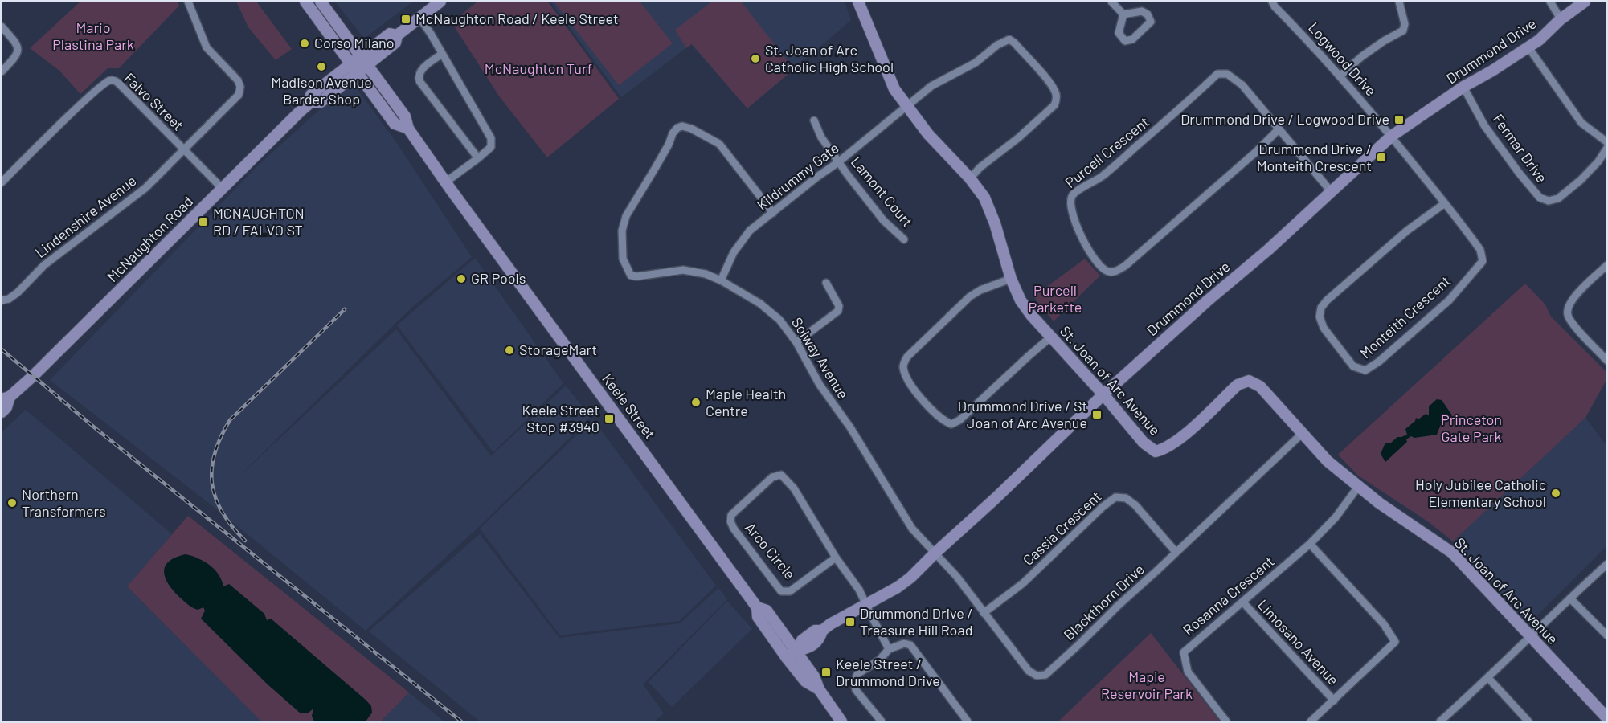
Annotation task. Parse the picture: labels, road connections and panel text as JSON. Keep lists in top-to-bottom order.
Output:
{
  "streets": {
    "street": [
      "Drummond Drive",
      "Logwood Drive",
      "Falvo Street",
      "Fermar Drive",
      "Purcell Crescent",
      "Kildrummy Gate",
      "Lamont Court",
      "Lindenshire Avenue",
      "McNaughton Road",
      "Monteith Crescent",
      "Solway Avenue",
      "St. Joan of Arc Avenue",
      "Keele Street",
      "Cassia Crescent",
      "Arco Circle",
      "Rosanna Crescent",
      "Blackthorn Drive",
      "Limosano Avenue"
    ]
  },
  "crossings": [
    ["Drummond Drive", "Logwood Drive"],
    ["Drummond Drive", "Fermar Drive"],
    ["Drummond Drive", "Purcell Crescent"],
    ["Drummond Drive", "Monteith Crescent"],
    ["Drummond Drive", "Solway Avenue"],
    ["Drummond Drive", "St. Joan of Arc Avenue"],
    ["Drummond Drive", "Keele Street"],
    ["Drummond Drive", "Arco Circle"],
    ["Drummond Drive", "Blackthorn Drive"],
    ["Logwood Drive", "Monteith Crescent"],
    ["Falvo Street", "Lindenshire Avenue"],
    ["Falvo Street", "McNaughton Road"],
    ["Kildrummy Gate", "Lamont Court"],
    ["Kildrummy Gate", "Solway Avenue"],
    ["Kildrummy Gate", "St. Joan of Arc Avenue"],
    ["McNaughton Road", "Keele Street"],
    ["Solway Avenue", "Blackthorn Drive"],
    ["St. Joan of Arc Avenue", "Rosanna Crescent"],
    ["St. Joan of Arc Avenue", "Blackthorn Drive"],
    ["Cassia Crescent", "Blackthorn Drive"],
    ["Rosanna Crescent", "Limosano Avenue"]
  ],
  "parks": [
    "Mario Plastina Park",
    "McNaughton Turf",
    "Purcell Parkette",
    "Princeton Gate Park",
    "Maple Reservoir Park"
  ],
  "places": {
    "transit": [
      "McNaughton Road / Keele Street",
      "Drummond Drive / Logwood Drive",
      "Drummond Drive / Monteith Crescent",
      "MCNAUGHTON RD / FALVO ST",
      "Drummond Drive / St Joan of Arc Avenue",
      "Keele Street Stop #3940",
      "Drummond Drive / Treasure Hill Road",
      "Keele Street / Drummond Drive"
    ],
    "other": [
      "Corso Milano",
      "St. Joan of Arc Catholic High School",
      "Madison Avenue Barder Shop",
      "GR Pools",
      "StorageMart",
      "Maple Health Centre",
      "Holy Jubilee Catholic Elementary School",
      "Northern Transformers"
    ]
  }
}
